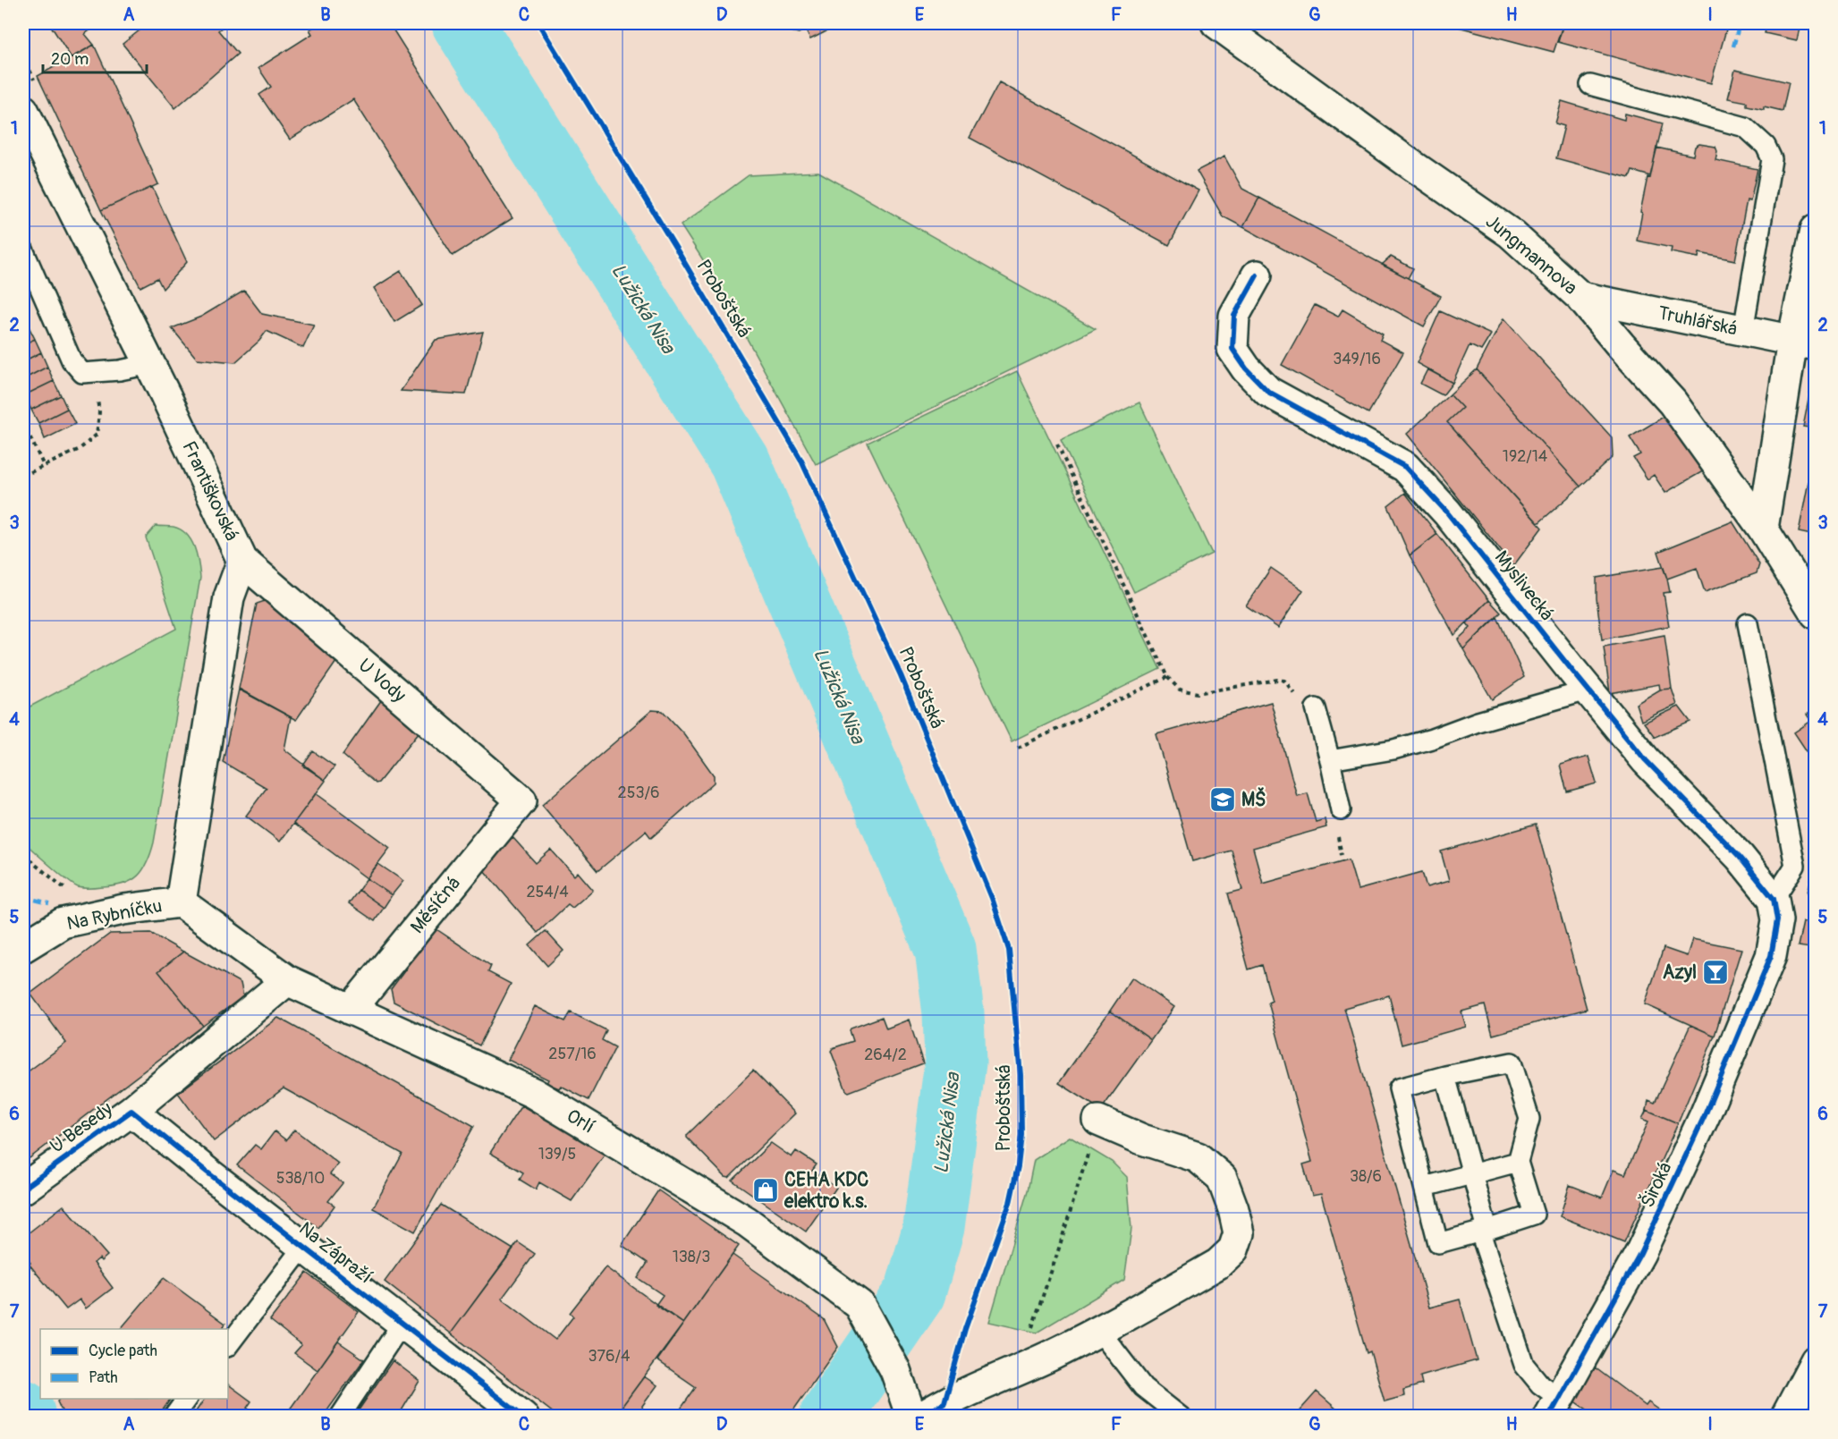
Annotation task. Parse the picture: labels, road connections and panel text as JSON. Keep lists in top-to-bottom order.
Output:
{
  "streets": {
    "street": [
      "Jungmannova",
      "Truhlářská",
      "Františkovská",
      "Myslivecká",
      "U Vody",
      "Měsíčná",
      "Na Rybníčku",
      "Orlí",
      "U Besedy",
      "Široká",
      "Na Zápraží"
    ],
    "cycle path": ["Proboštská"]
  },
  "crossings": [
    ["Jungmannova", "Truhlářská"],
    ["Františkovská", "U Vody"],
    ["Františkovská", "Na Rybníčku"],
    ["Františkovská", "Orlí"],
    ["Myslivecká", "Široká"],
    ["U Vody", "Měsíčná"],
    ["Měsíčná", "Orlí"],
    ["Na Rybníčku", "Orlí"],
    ["Orlí", "U Besedy"],
    ["U Besedy", "Na Zápraží"]
  ],
  "water": ["Lužická Nisa"],
  "places": {
    "school or university": ["MŠ"],
    "bar": ["Azyl"],
    "shop": ["CEHA KDC elektro k.s."]
  },
  "house_numbers": [
    "349/16",
    "192/14",
    "253/6",
    "254/4",
    "257/16",
    "264/2",
    "139/5",
    "38/6",
    "538/10",
    "138/3",
    "376/4"
  ],
  "legend": ["Cycle path", "Path"],
  "scale_bar": "20 m",
  "grid": {
    "columns": [
      "A",
      "B",
      "C",
      "D",
      "E",
      "F",
      "G",
      "H",
      "I"
    ],
    "rows": [
      "1",
      "2",
      "3",
      "4",
      "5",
      "6",
      "7"
    ]
  }
}
